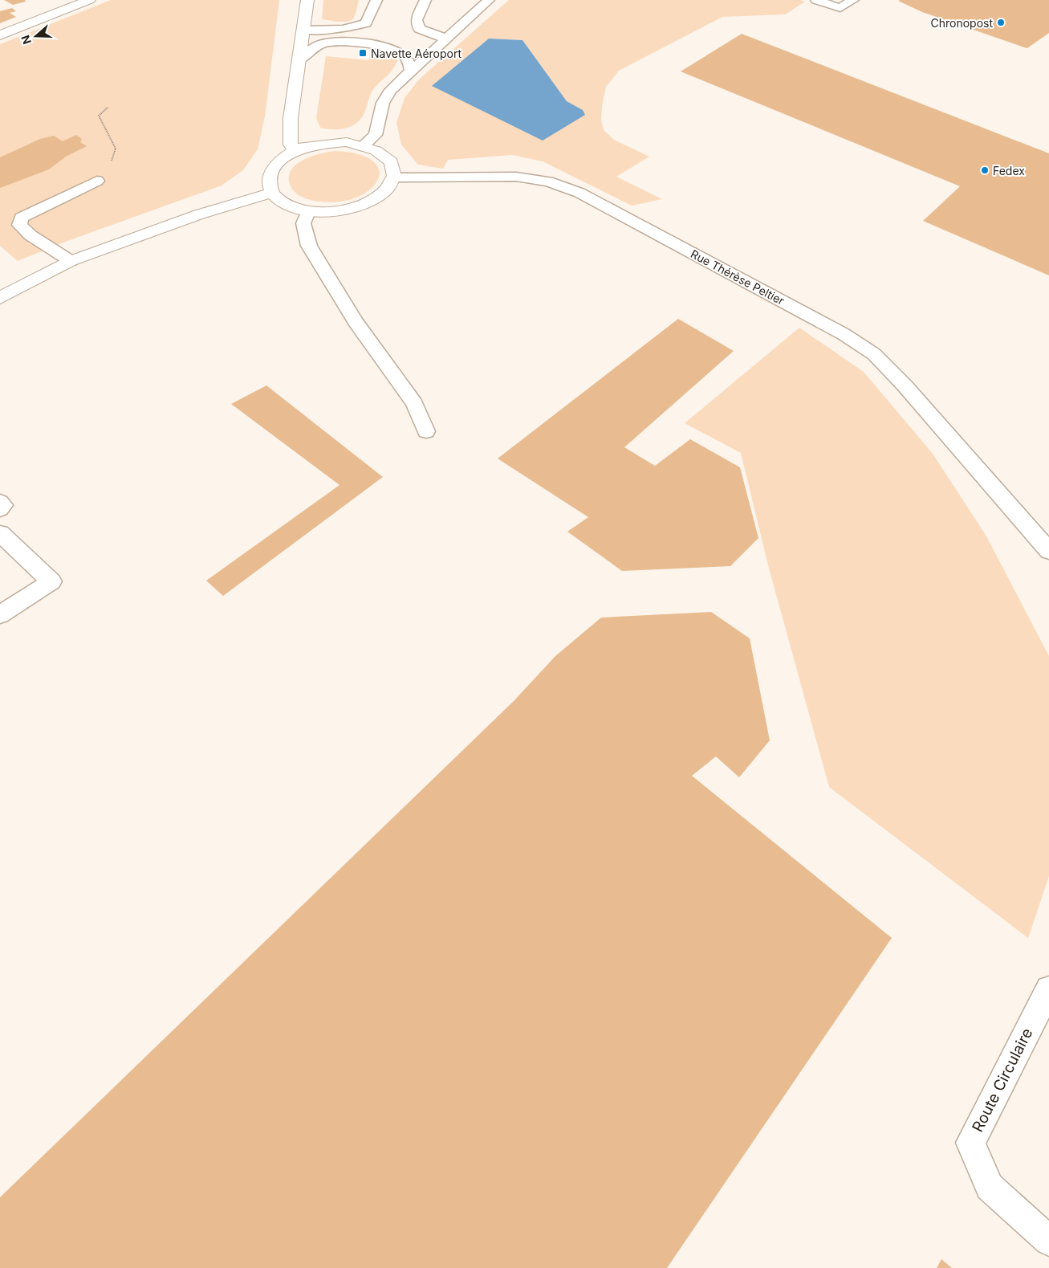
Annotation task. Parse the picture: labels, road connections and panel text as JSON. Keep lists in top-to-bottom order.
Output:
{
  "streets": {
    "lane": ["Rue Thérèse Peltier", "Route Circulaire"]
  },
  "places": {
    "other": ["Chronopost", "Fedex"],
    "transit": ["Navette Aéroport"]
  },
  "north": "left"
}
